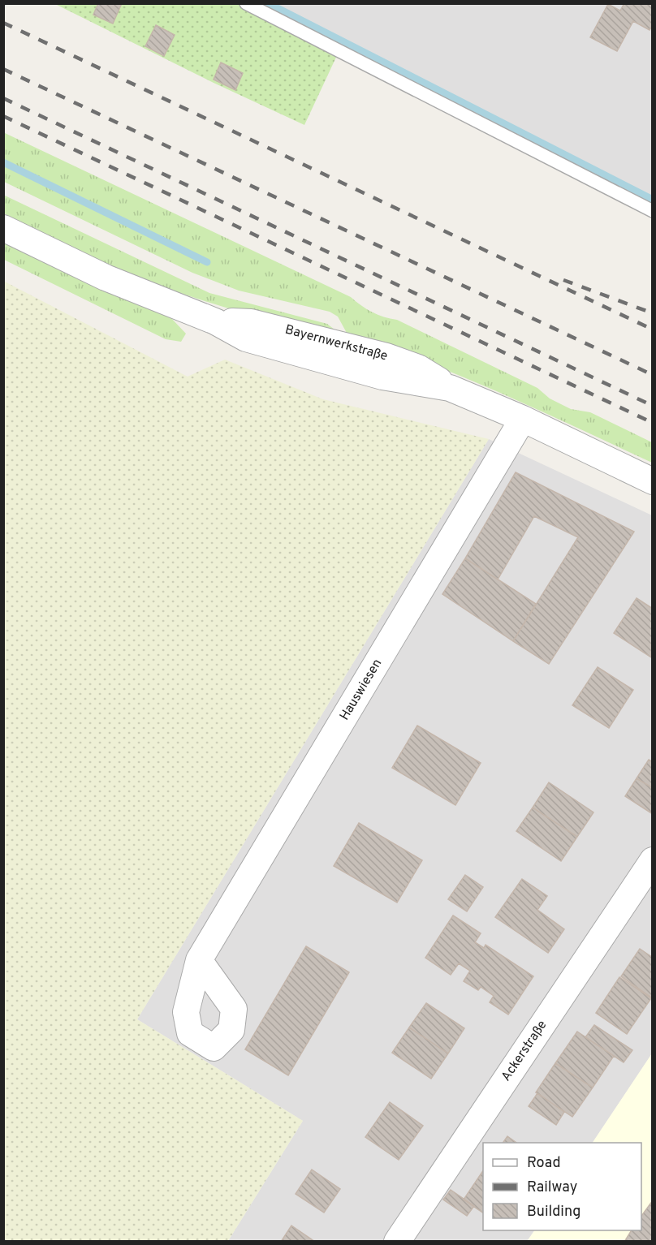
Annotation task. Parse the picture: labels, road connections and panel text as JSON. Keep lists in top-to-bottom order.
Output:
{
  "streets": {
    "street": ["Bayernwerkstraße", "Hauswiesen", "Ackerstraße"]
  },
  "crossings": [
    ["Bayernwerkstraße", "Hauswiesen"]
  ],
  "legend": ["Road", "Railway", "Building"]
}
